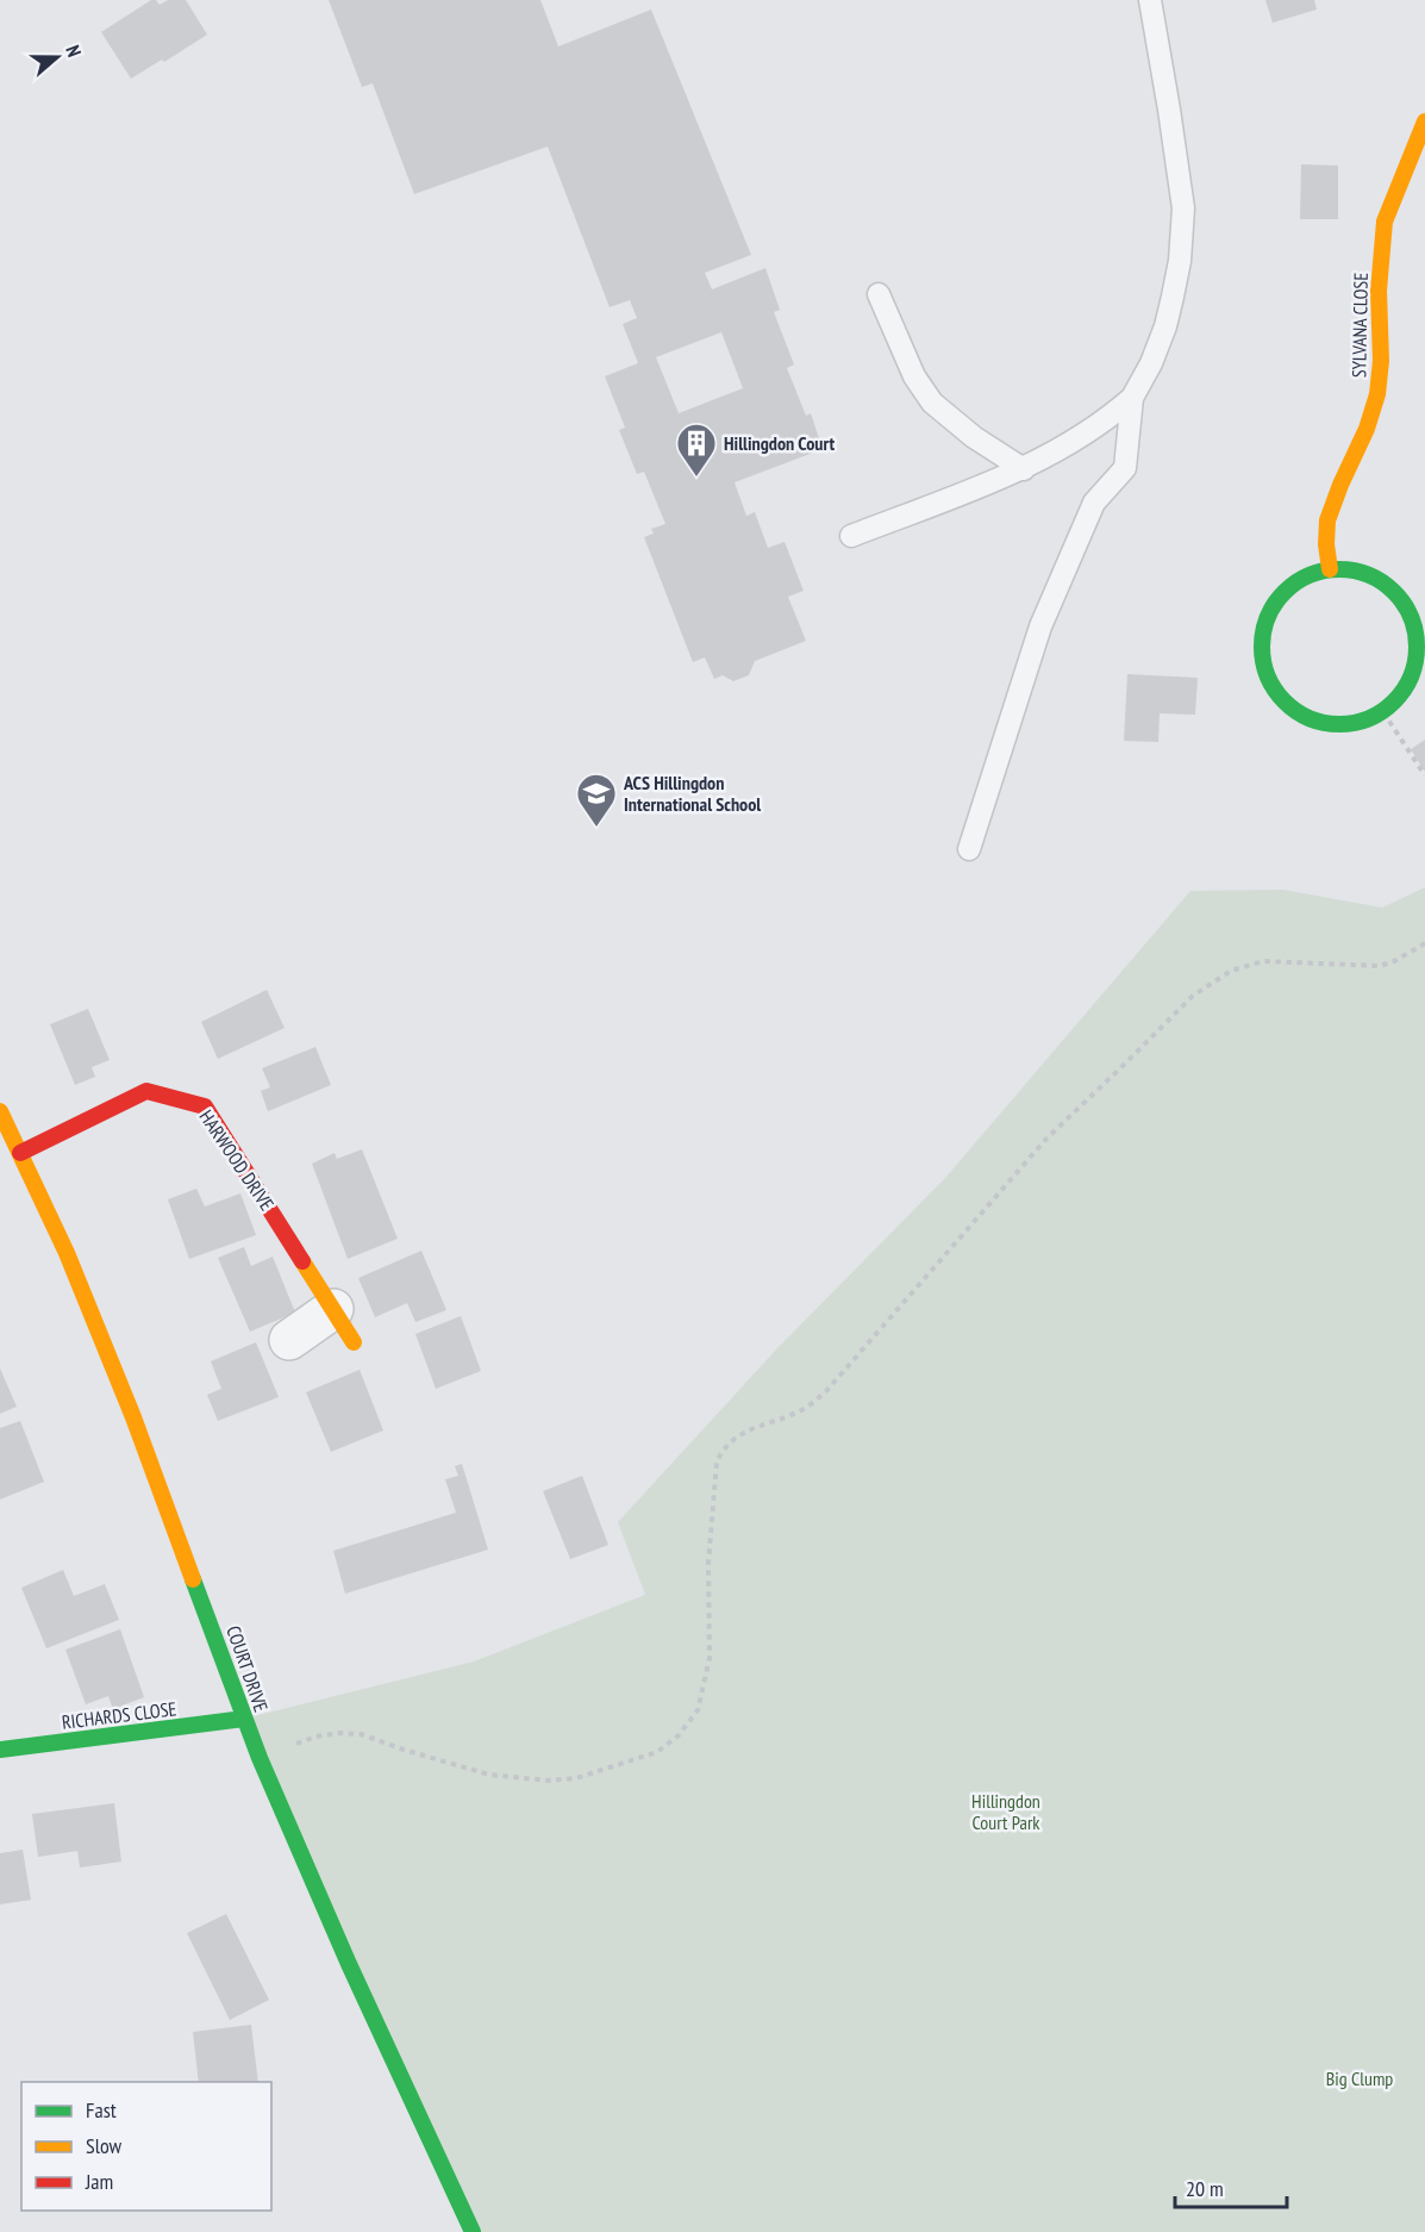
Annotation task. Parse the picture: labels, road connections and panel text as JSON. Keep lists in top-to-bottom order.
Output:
{
  "streets": {
    "street": [
      "SYLVANA CLOSE",
      "HARWOOD DRIVE",
      "COURT DRIVE",
      "RICHARDS CLOSE"
    ]
  },
  "crossings": [
    ["HARWOOD DRIVE", "COURT DRIVE"],
    ["COURT DRIVE", "RICHARDS CLOSE"]
  ],
  "parks": ["Hillingdon Court Park", "Big Clump"],
  "places": {
    "building": ["Hillingdon Court"],
    "school or university": ["ACS Hillingdon International School"]
  },
  "legend": ["Fast", "Slow", "Jam"],
  "scale_bar": "20 m",
  "north": "right"
}
